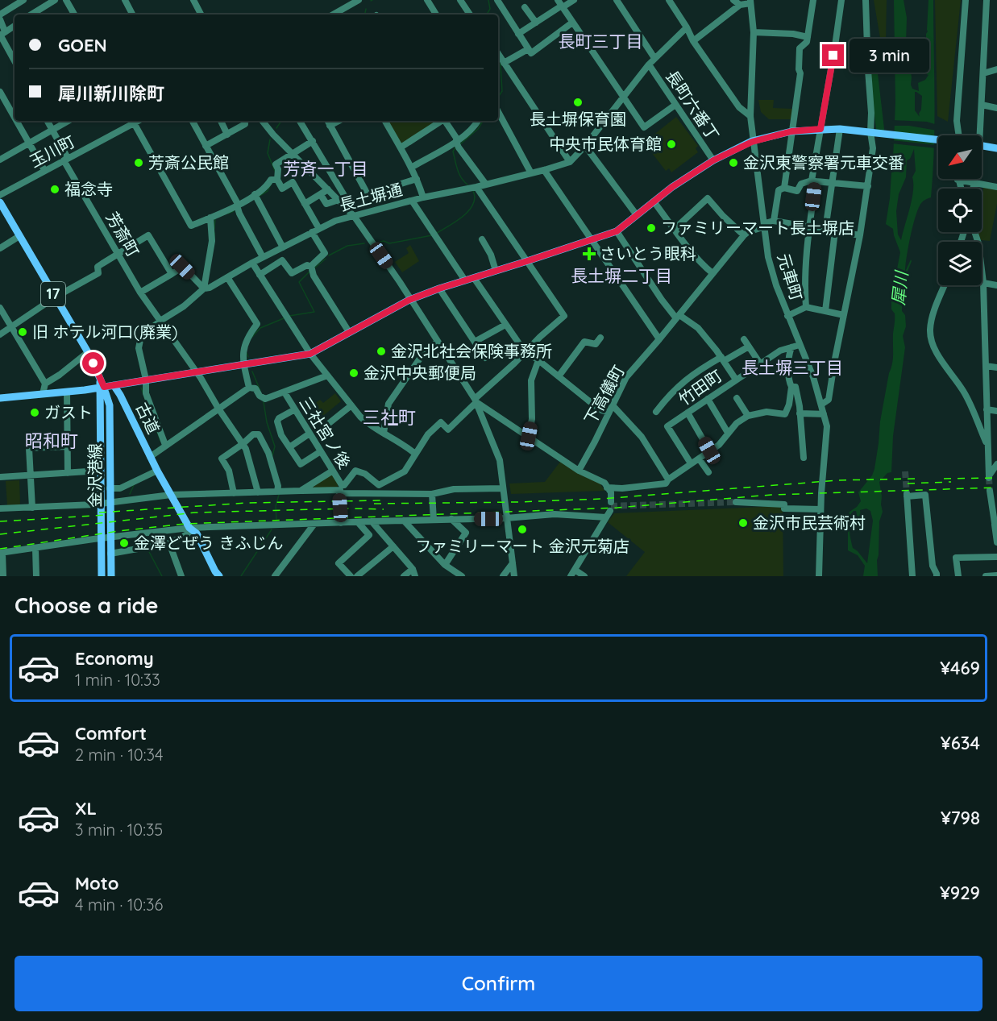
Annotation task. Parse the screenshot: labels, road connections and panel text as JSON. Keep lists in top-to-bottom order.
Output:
{
  "streets": {
    "main road": ["17", "古道", "金沢港線"],
    "street": [
      "長町六番丁",
      "玉川町",
      "長土塀通",
      "芳斎町",
      "元車町",
      "竹田町",
      "下高儀町",
      "三社宮ノ後"
    ]
  },
  "crossings": [
    ["玉川町", "芳斎町"],
    ["長土塀通", "芳斎町"],
    ["元車町", "竹田町"]
  ],
  "districts": [
    "長町三丁目",
    "芳斉一丁目",
    "長土塀二丁目",
    "長土塀三丁目",
    "三社町",
    "昭和町"
  ],
  "water": ["犀川"],
  "places": {
    "other": [
      "長土塀保育園",
      "中央市民体育館",
      "芳斎公民館",
      "金沢東警察署元車交番",
      "福念寺",
      "ファミリーマート長土塀店",
      "旧 ホテル河口(廃業)",
      "金沢北社会保険事務所",
      "金沢中央郵便局",
      "ガスト",
      "金沢市民芸術村",
      "ファミリーマート 金沢元菊店",
      "金澤どぜう きふじん"
    ],
    "health": ["さいとう眼科"]
  },
  "north": "bottom left",
  "page": {
    "banner": ["GOEN", "犀川新川除町"],
    "bubble": "3 min",
    "heading": "Choose a ride",
    "list": [
      {
        "name": "Economy",
        "note": "1 min · 10:33",
        "value": "¥469"
      },
      {
        "name": "Comfort",
        "note": "2 min · 10:34",
        "value": "¥634"
      },
      {
        "name": "XL",
        "note": "3 min · 10:35",
        "value": "¥798"
      },
      {
        "name": "Moto",
        "note": "4 min · 10:36",
        "value": "¥929"
      }
    ],
    "buttons": "Confirm"
  }
}
